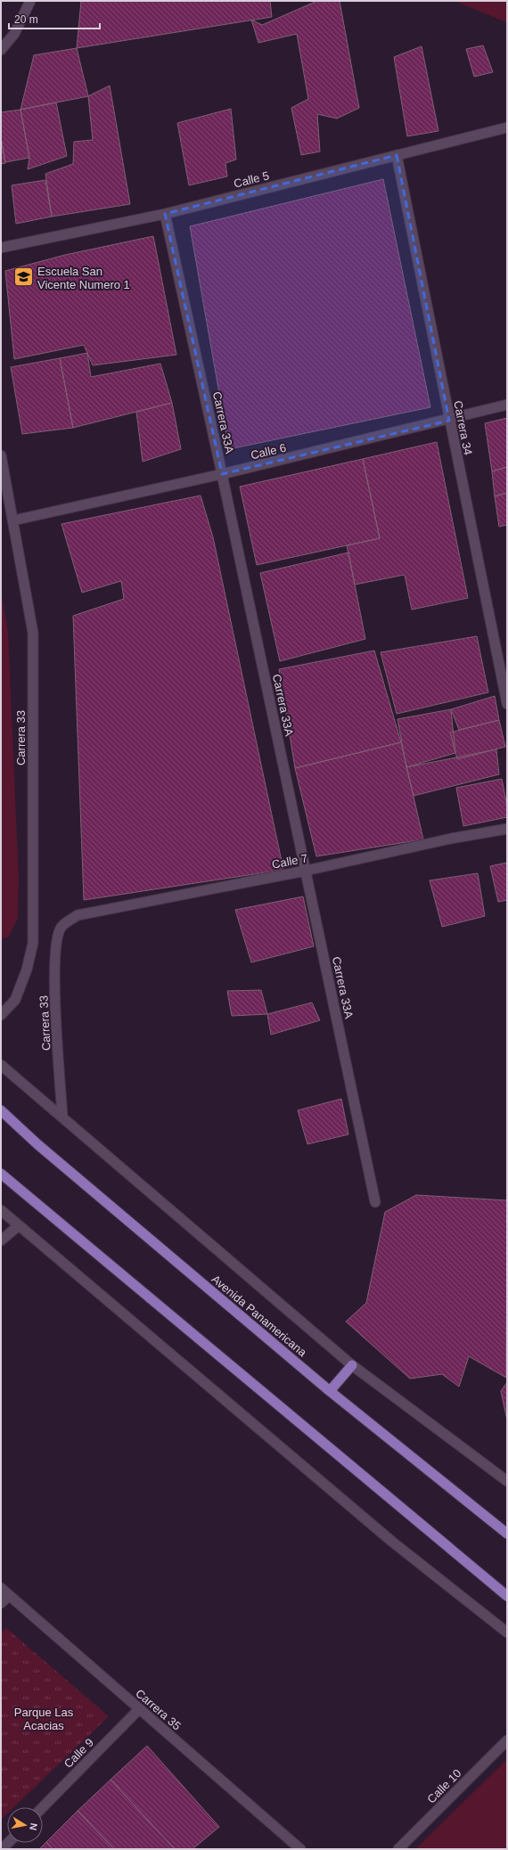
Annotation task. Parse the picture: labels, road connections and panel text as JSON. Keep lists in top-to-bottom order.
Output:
{
  "streets": {
    "main road": ["Avenida Panamericana"],
    "street": [
      "Calle 5",
      "Carrera 33A",
      "Carrera 34",
      "Calle 6",
      "Carrera 33",
      "Calle 7",
      "Carrera 35",
      "Calle 9",
      "Calle 10"
    ]
  },
  "crossings": [
    ["Calle 5", "Carrera 33A"],
    ["Calle 5", "Carrera 34"],
    ["Carrera 33A", "Calle 6"],
    ["Carrera 33A", "Calle 7"],
    ["Carrera 34", "Calle 6"],
    ["Calle 6", "Carrera 33"],
    ["Carrera 33", "Calle 7"],
    ["Carrera 35", "Calle 9"]
  ],
  "parks": ["Parque Las Acacias"],
  "places": {
    "school or university": ["Escuela San Vicente Numero 1"]
  },
  "scale_bar": "20 m",
  "north": "right"
}
